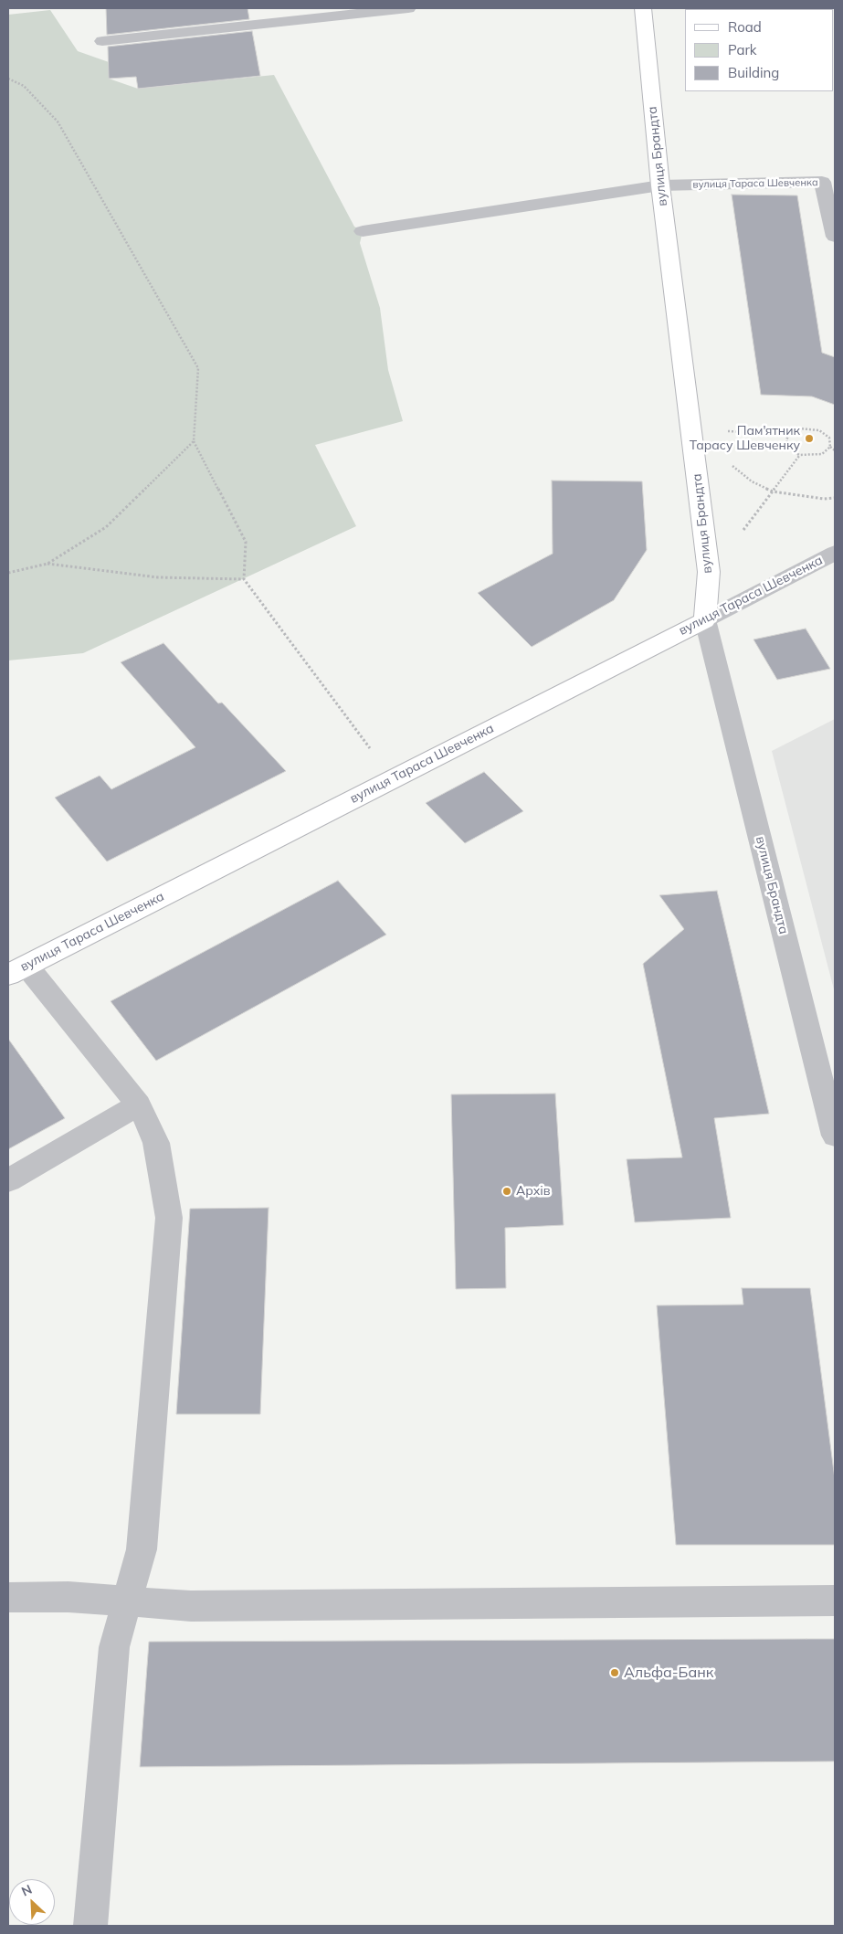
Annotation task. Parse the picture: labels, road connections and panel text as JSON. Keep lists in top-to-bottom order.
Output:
{
  "streets": {
    "main road": ["вулиця Брандта", "вулиця Тараса Шевченка"]
  },
  "crossings": [
    ["вулиця Брандта", "вулиця Тараса Шевченка"]
  ],
  "places": ["Пам'ятник Тарасу Шевченку", "Архів", "Альфа-Банк"],
  "legend": ["Road", "Park", "Building"],
  "north": "top left"
}
